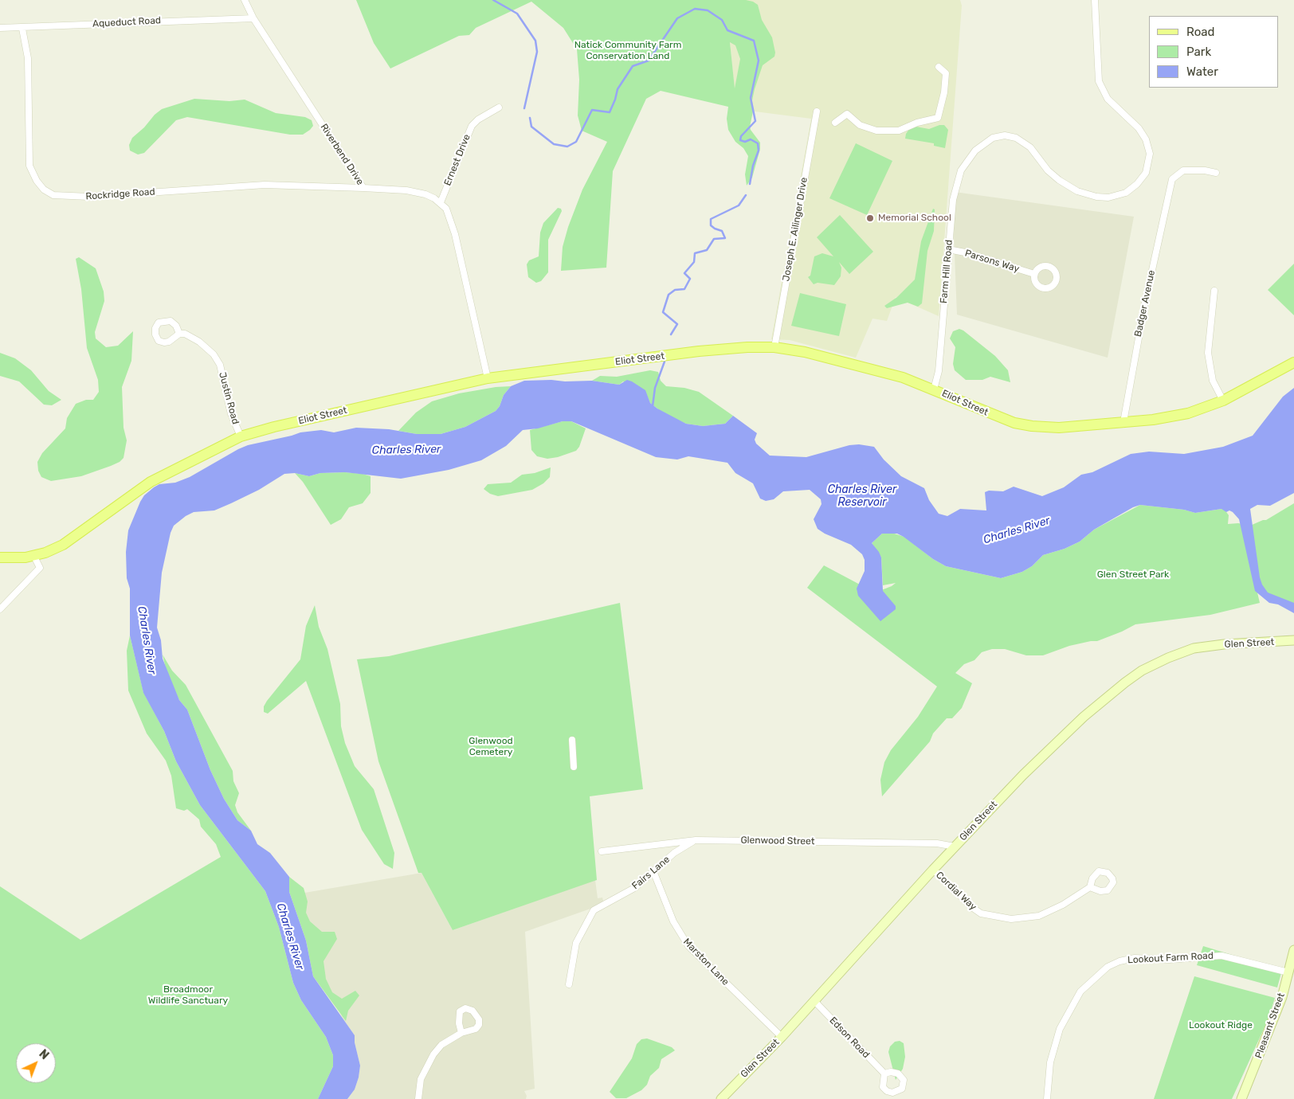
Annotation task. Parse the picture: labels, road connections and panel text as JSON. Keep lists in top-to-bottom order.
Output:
{
  "streets": {
    "main road": ["Eliot Street"],
    "street": [
      "Aqueduct Road",
      "Riverbend Drive",
      "Ernest Drive",
      "Rockridge Road",
      "Joseph E. Ailinger Drive",
      "Parsons Way",
      "Farm Hill Road",
      "Badger Avenue",
      "Justin Road",
      "Glen Street",
      "Glenwood Street",
      "Fairs Lane",
      "Cordial Way",
      "Lookout Farm Road",
      "Marston Lane",
      "Pleasant Street",
      "Edson Road"
    ]
  },
  "crossings": [
    ["Aqueduct Road", "Riverbend Drive"],
    ["Aqueduct Road", "Rockridge Road"],
    ["Riverbend Drive", "Ernest Drive"],
    ["Riverbend Drive", "Rockridge Road"],
    ["Joseph E. Ailinger Drive", "Eliot Street"],
    ["Parsons Way", "Farm Hill Road"],
    ["Farm Hill Road", "Eliot Street"],
    ["Badger Avenue", "Eliot Street"],
    ["Eliot Street", "Justin Road"],
    ["Glen Street", "Glenwood Street"],
    ["Glen Street", "Cordial Way"],
    ["Glen Street", "Marston Lane"],
    ["Glen Street", "Edson Road"],
    ["Glenwood Street", "Fairs Lane"],
    ["Fairs Lane", "Marston Lane"],
    ["Lookout Farm Road", "Pleasant Street"]
  ],
  "water": ["Charles River", "Charles River Reservoir"],
  "parks": [
    "Natick Community Farm Conservation Land",
    "Glen Street Park",
    "Glenwood Cemetery",
    "Broadmoor Wildlife Sanctuary",
    "Lookout Ridge"
  ],
  "places": ["Memorial School"],
  "legend": ["Road", "Park", "Water"],
  "north": "top right"
}
